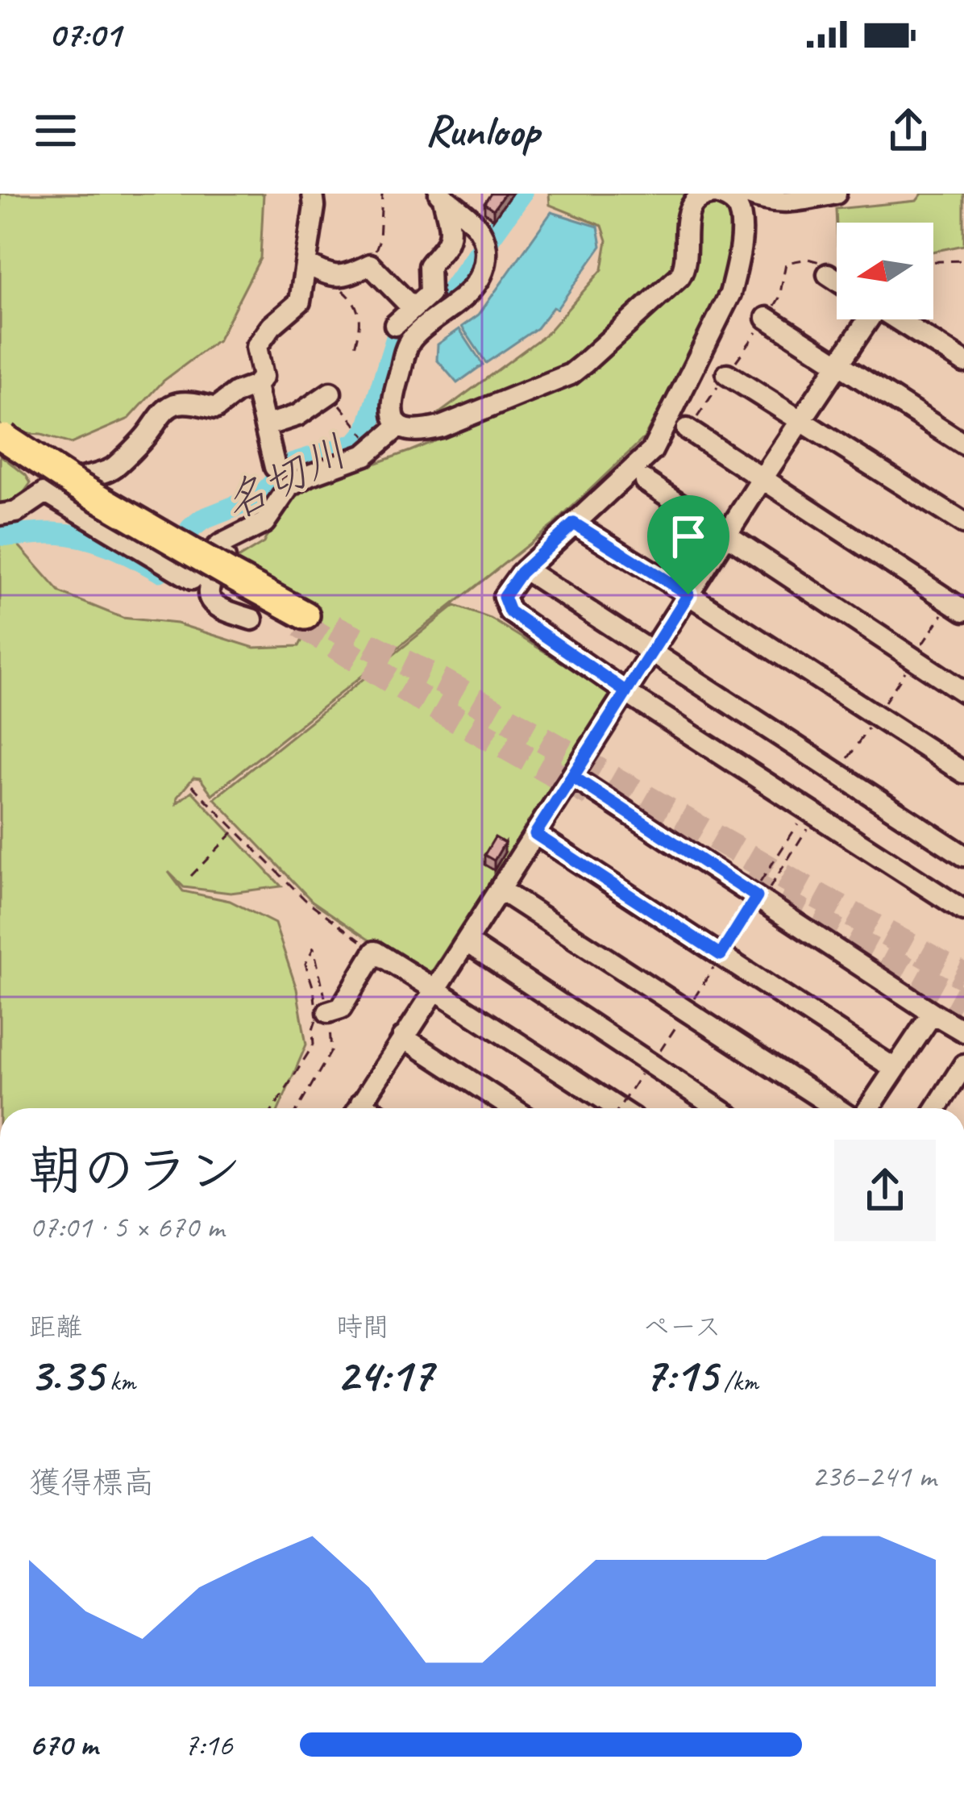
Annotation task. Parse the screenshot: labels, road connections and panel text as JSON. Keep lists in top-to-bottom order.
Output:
{
  "water": ["名切川"],
  "north": "left",
  "page": {
    "status": "07:01",
    "header": "Runloop",
    "heading": ["朝のラン", "07:01 · 5 × 670 m"],
    "stats": [
      ["距離", "3.35 km"],
      ["時間", "24:17"],
      ["ペース", "7:15 /km"]
    ],
    "chart": ["獲得標高", "236–241 m"],
    "list": [
      {
        "name": "670 m",
        "note": "7:16"
      }
    ]
  }
}
